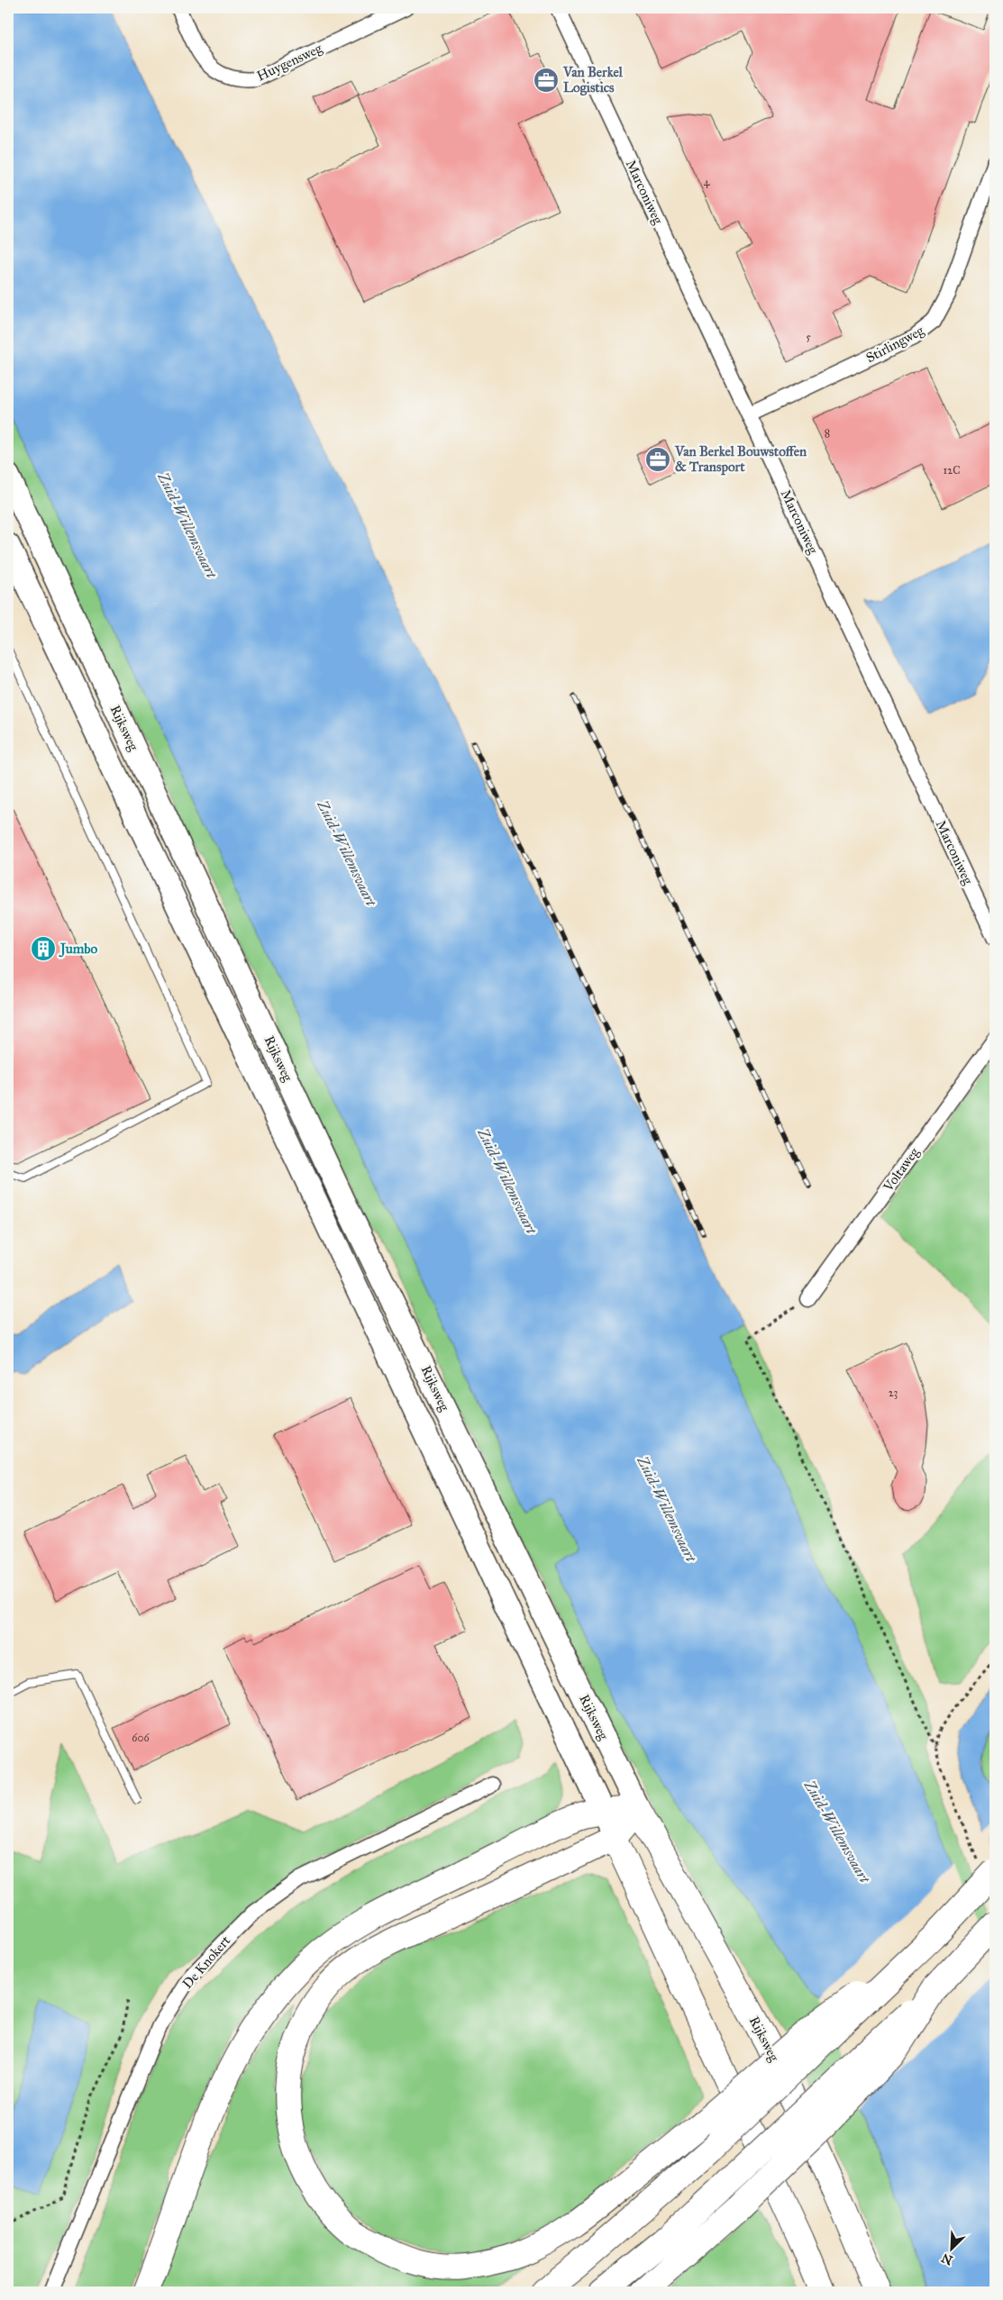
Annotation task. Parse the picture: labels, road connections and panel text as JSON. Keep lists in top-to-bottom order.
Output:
{
  "streets": {
    "highway": ["Rijksweg"],
    "street": [
      "Huygensweg",
      "Marconiweg",
      "Stirlingweg",
      "Voltaweg",
      "De Knokert"
    ]
  },
  "crossings": [
    ["Marconiweg", "Stirlingweg"]
  ],
  "water": ["Zuid-Willemsvaart"],
  "places": {
    "office": ["Van Berkel Logistics", "Van Berkel Bouwstoffen & Transport"],
    "building": ["Jumbo"]
  },
  "house_numbers": [
    "4",
    "5",
    "8",
    "12C",
    "23",
    "606"
  ],
  "north": "bottom left"
}
